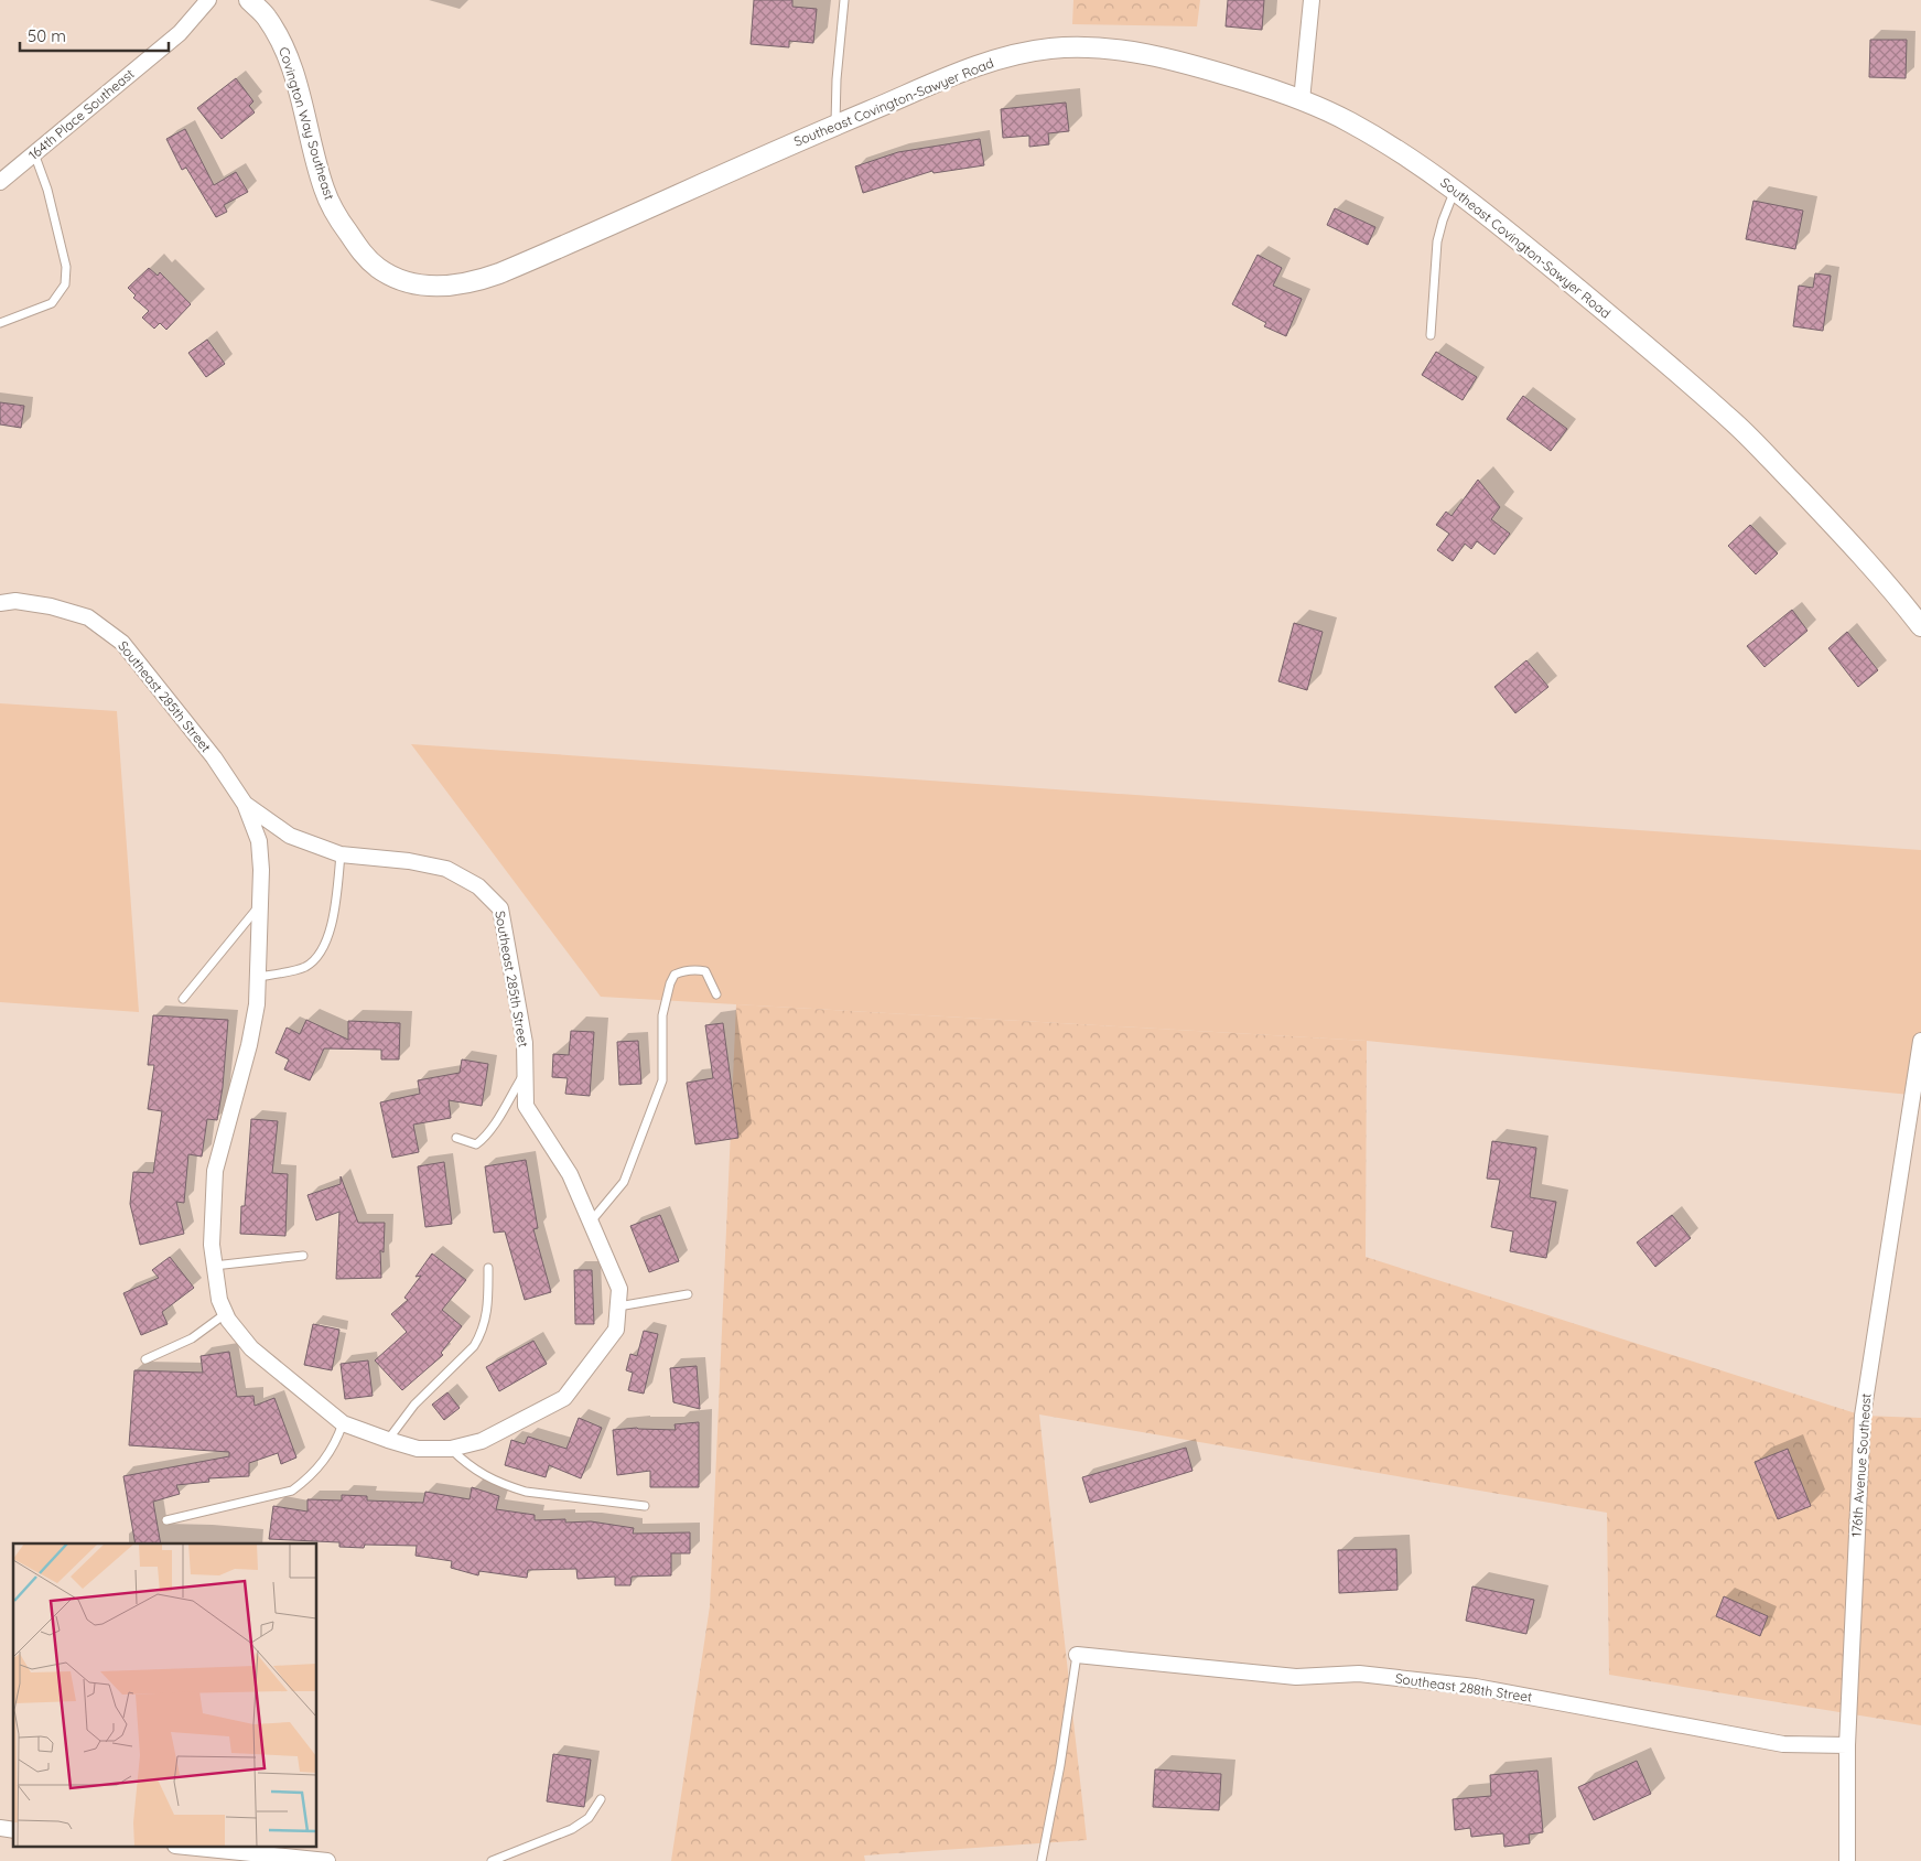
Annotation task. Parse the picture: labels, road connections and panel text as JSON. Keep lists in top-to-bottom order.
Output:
{
  "streets": {
    "street": [
      "Southeast Covington-Sawyer Road",
      "164th Place Southeast",
      "Covington Way Southeast",
      "Southeast 285th Street",
      "176th Avenue Southeast",
      "Southeast 288th Street"
    ]
  },
  "crossings": [
    ["Southeast Covington-Sawyer Road", "Covington Way Southeast"],
    ["176th Avenue Southeast", "Southeast 288th Street"]
  ],
  "scale_bar": "50 m"
}
